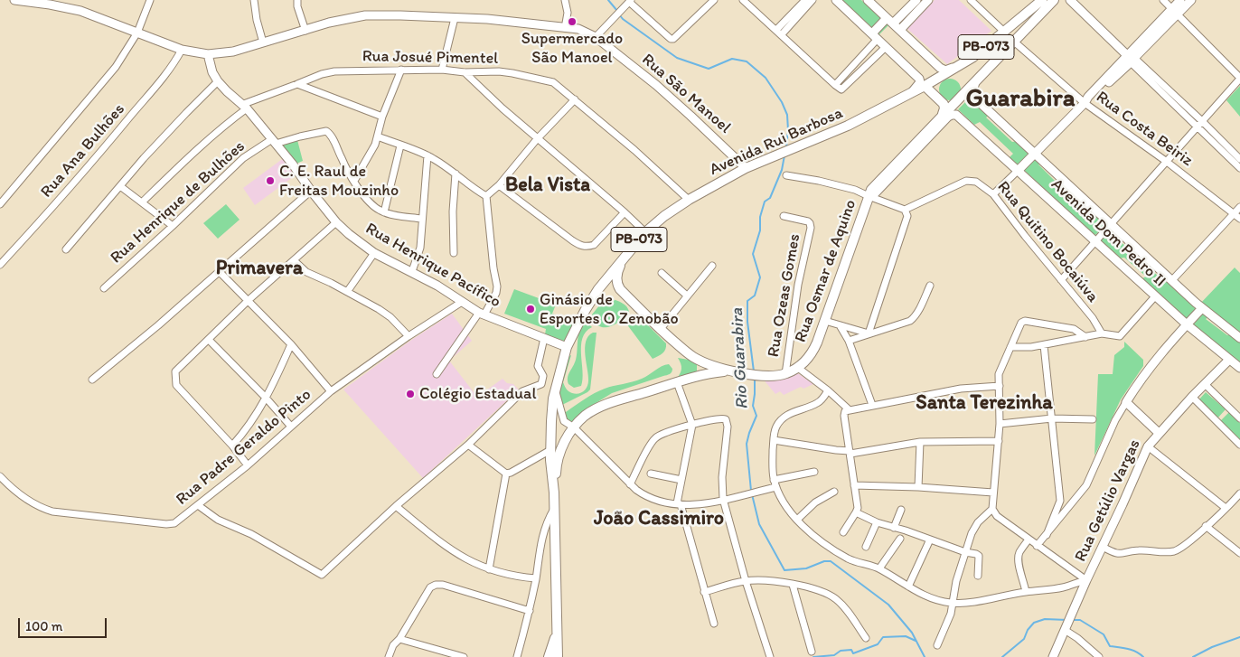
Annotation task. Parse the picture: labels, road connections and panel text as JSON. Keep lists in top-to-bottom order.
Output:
{
  "streets": {
    "main road": [
      "PB-073",
      "Rua São Manoel",
      "Avenida Rui Barbosa",
      "Avenida Dom Pedro II",
      "Rua Henrique Pacífico",
      "Rua Osmar de Aquino",
      "Rua Getúlio Vargas"
    ],
    "street": [
      "Rua Josué Pimentel",
      "Rua Costa Beiriz",
      "Rua Ana Bulhões",
      "Rua Henrique de Bulhões",
      "Rua Quitino Bocaiúva",
      "Rua Ozeas Gomes",
      "Rua Padre Geraldo Pinto"
    ]
  },
  "crossings": [
    ["PB-073", "Rua Costa Beiriz"],
    ["PB-073", "Avenida Rui Barbosa"],
    ["PB-073", "Avenida Dom Pedro II"],
    ["PB-073", "Rua Osmar de Aquino"],
    ["Rua Josué Pimentel", "Avenida Rui Barbosa"],
    ["Rua Josué Pimentel", "Rua Henrique Pacífico"],
    ["Rua São Manoel", "Avenida Rui Barbosa"],
    ["Rua São Manoel", "Rua Ana Bulhões"],
    ["Rua São Manoel", "Rua Henrique Pacífico"],
    ["Avenida Rui Barbosa", "Rua Henrique Pacífico"],
    ["Avenida Rui Barbosa", "Rua Osmar de Aquino"],
    ["Rua Henrique de Bulhões", "Rua Henrique Pacífico"],
    ["Avenida Dom Pedro II", "Rua Osmar de Aquino"],
    ["Avenida Dom Pedro II", "Rua Getúlio Vargas"],
    ["Rua Henrique Pacífico", "Rua Padre Geraldo Pinto"],
    ["Rua Osmar de Aquino", "Rua Ozeas Gomes"]
  ],
  "districts": [
    "Guarabira",
    "Bela Vista",
    "Primavera",
    "Santa Terezinha",
    "João Cassimiro"
  ],
  "water": ["Rio Guarabira"],
  "places": [
    "Supermercado São Manoel",
    "C. E. Raul de Freitas Mouzinho",
    "Ginásio de Esportes O Zenobão",
    "Colégio Estadual"
  ],
  "scale_bar": "100 m"
}
